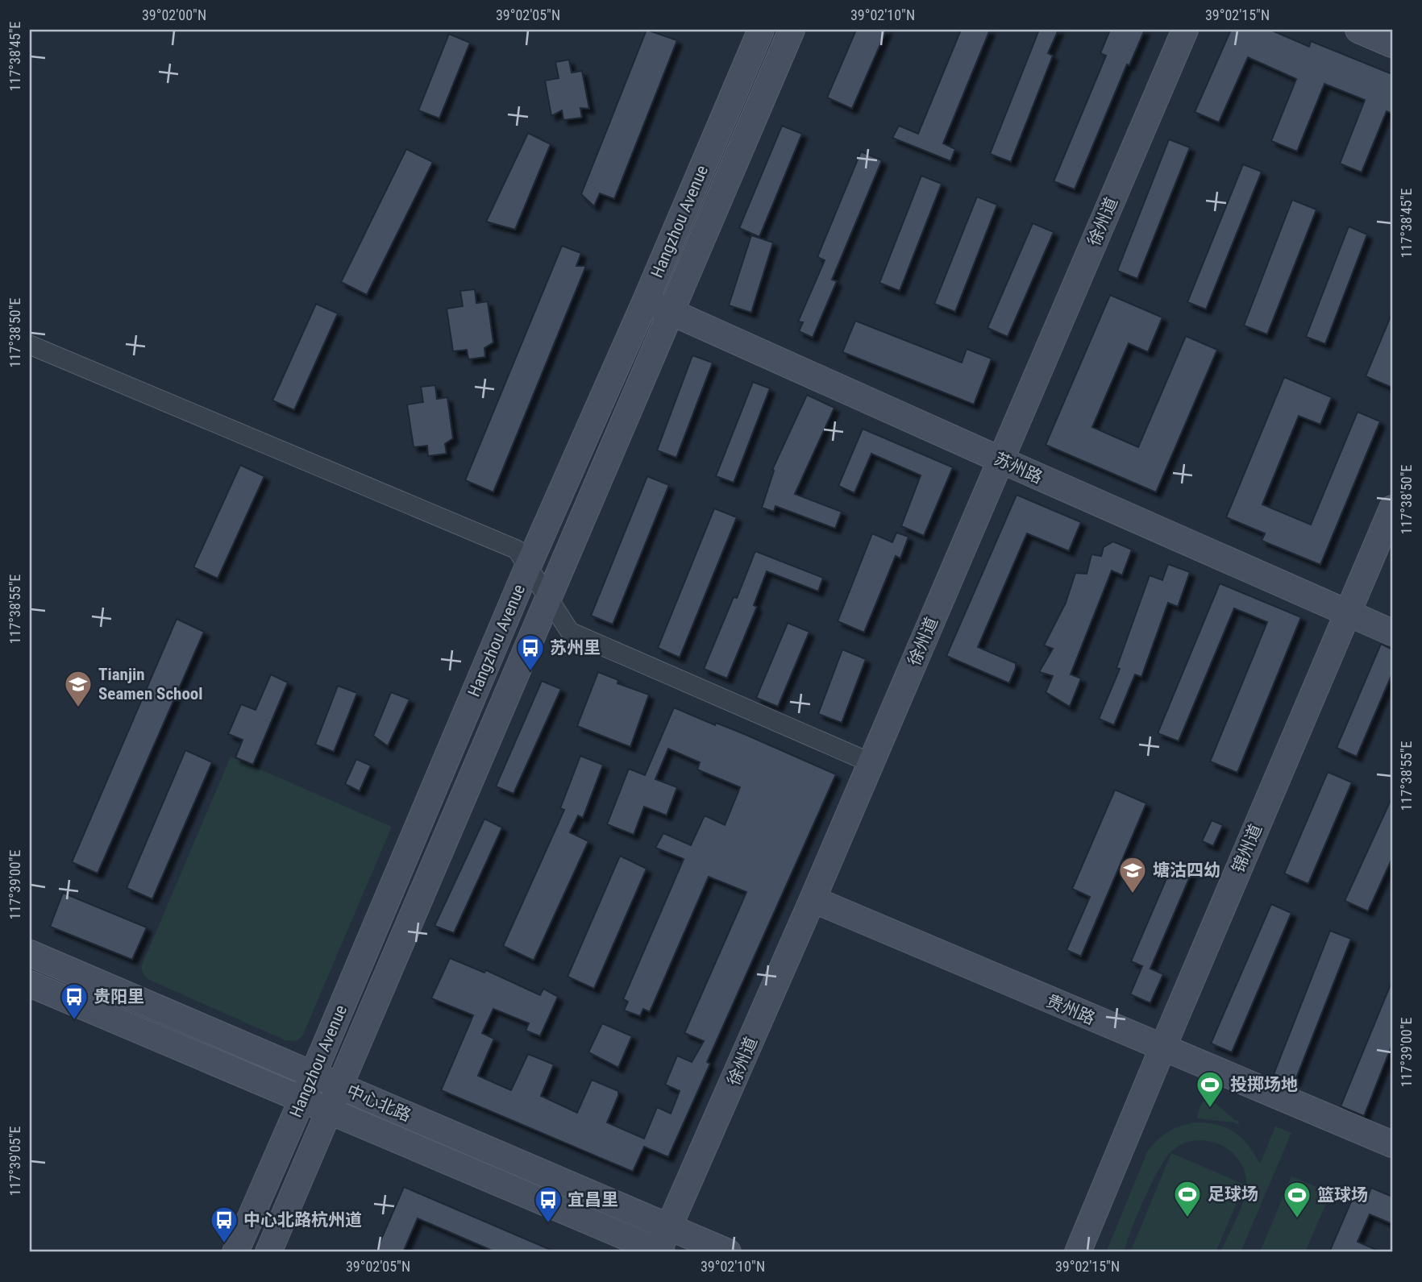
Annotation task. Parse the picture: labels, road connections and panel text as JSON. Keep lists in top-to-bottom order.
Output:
{
  "streets": {
    "main road": [
      "Hangzhou Avenue",
      "徐州道",
      "苏州路",
      "锦州道",
      "贵州路",
      "中心北路"
    ]
  },
  "crossings": [
    ["Hangzhou Avenue", "苏州路"],
    ["Hangzhou Avenue", "中心北路"],
    ["徐州道", "苏州路"],
    ["徐州道", "贵州路"],
    ["徐州道", "中心北路"],
    ["苏州路", "锦州道"],
    ["锦州道", "贵州路"]
  ],
  "places": {
    "bus stop": [
      "苏州里",
      "贵阳里",
      "宜昌里",
      "中心北路杭州道"
    ],
    "school or university": ["Tianjin Seamen School", "塘沽四幼"],
    "sports": ["投掷场地", "足球场", "篮球场"]
  },
  "coordinates": [
    "39°02'00\"N",
    "39°02'05\"N",
    "39°02'10\"N",
    "39°02'15\"N",
    "117°38'45\"E",
    "117°38'50\"E",
    "117°38'55\"E",
    "117°39'00\"E",
    "117°39'05\"E"
  ]
}
